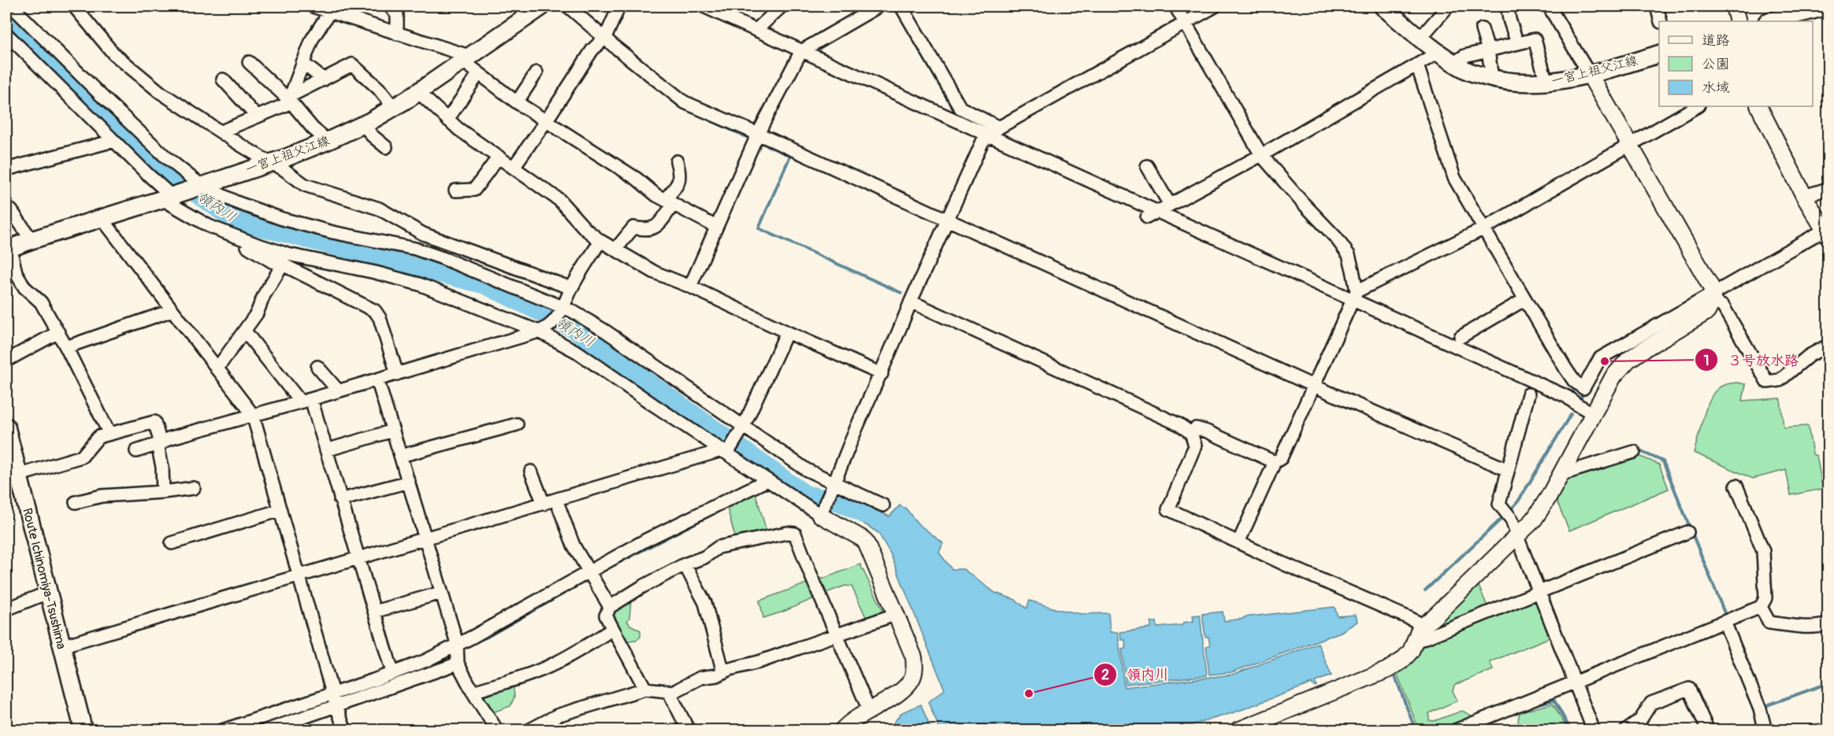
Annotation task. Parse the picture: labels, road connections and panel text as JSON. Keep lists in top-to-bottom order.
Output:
{
  "streets": {
    "main road": ["一宮上祖父江線", "Route Ichinomiya-Tsushima"]
  },
  "water": ["領内川"],
  "places": ["３号放水路", "領内川"],
  "legend": ["道路", "公園", "水域"]
}
